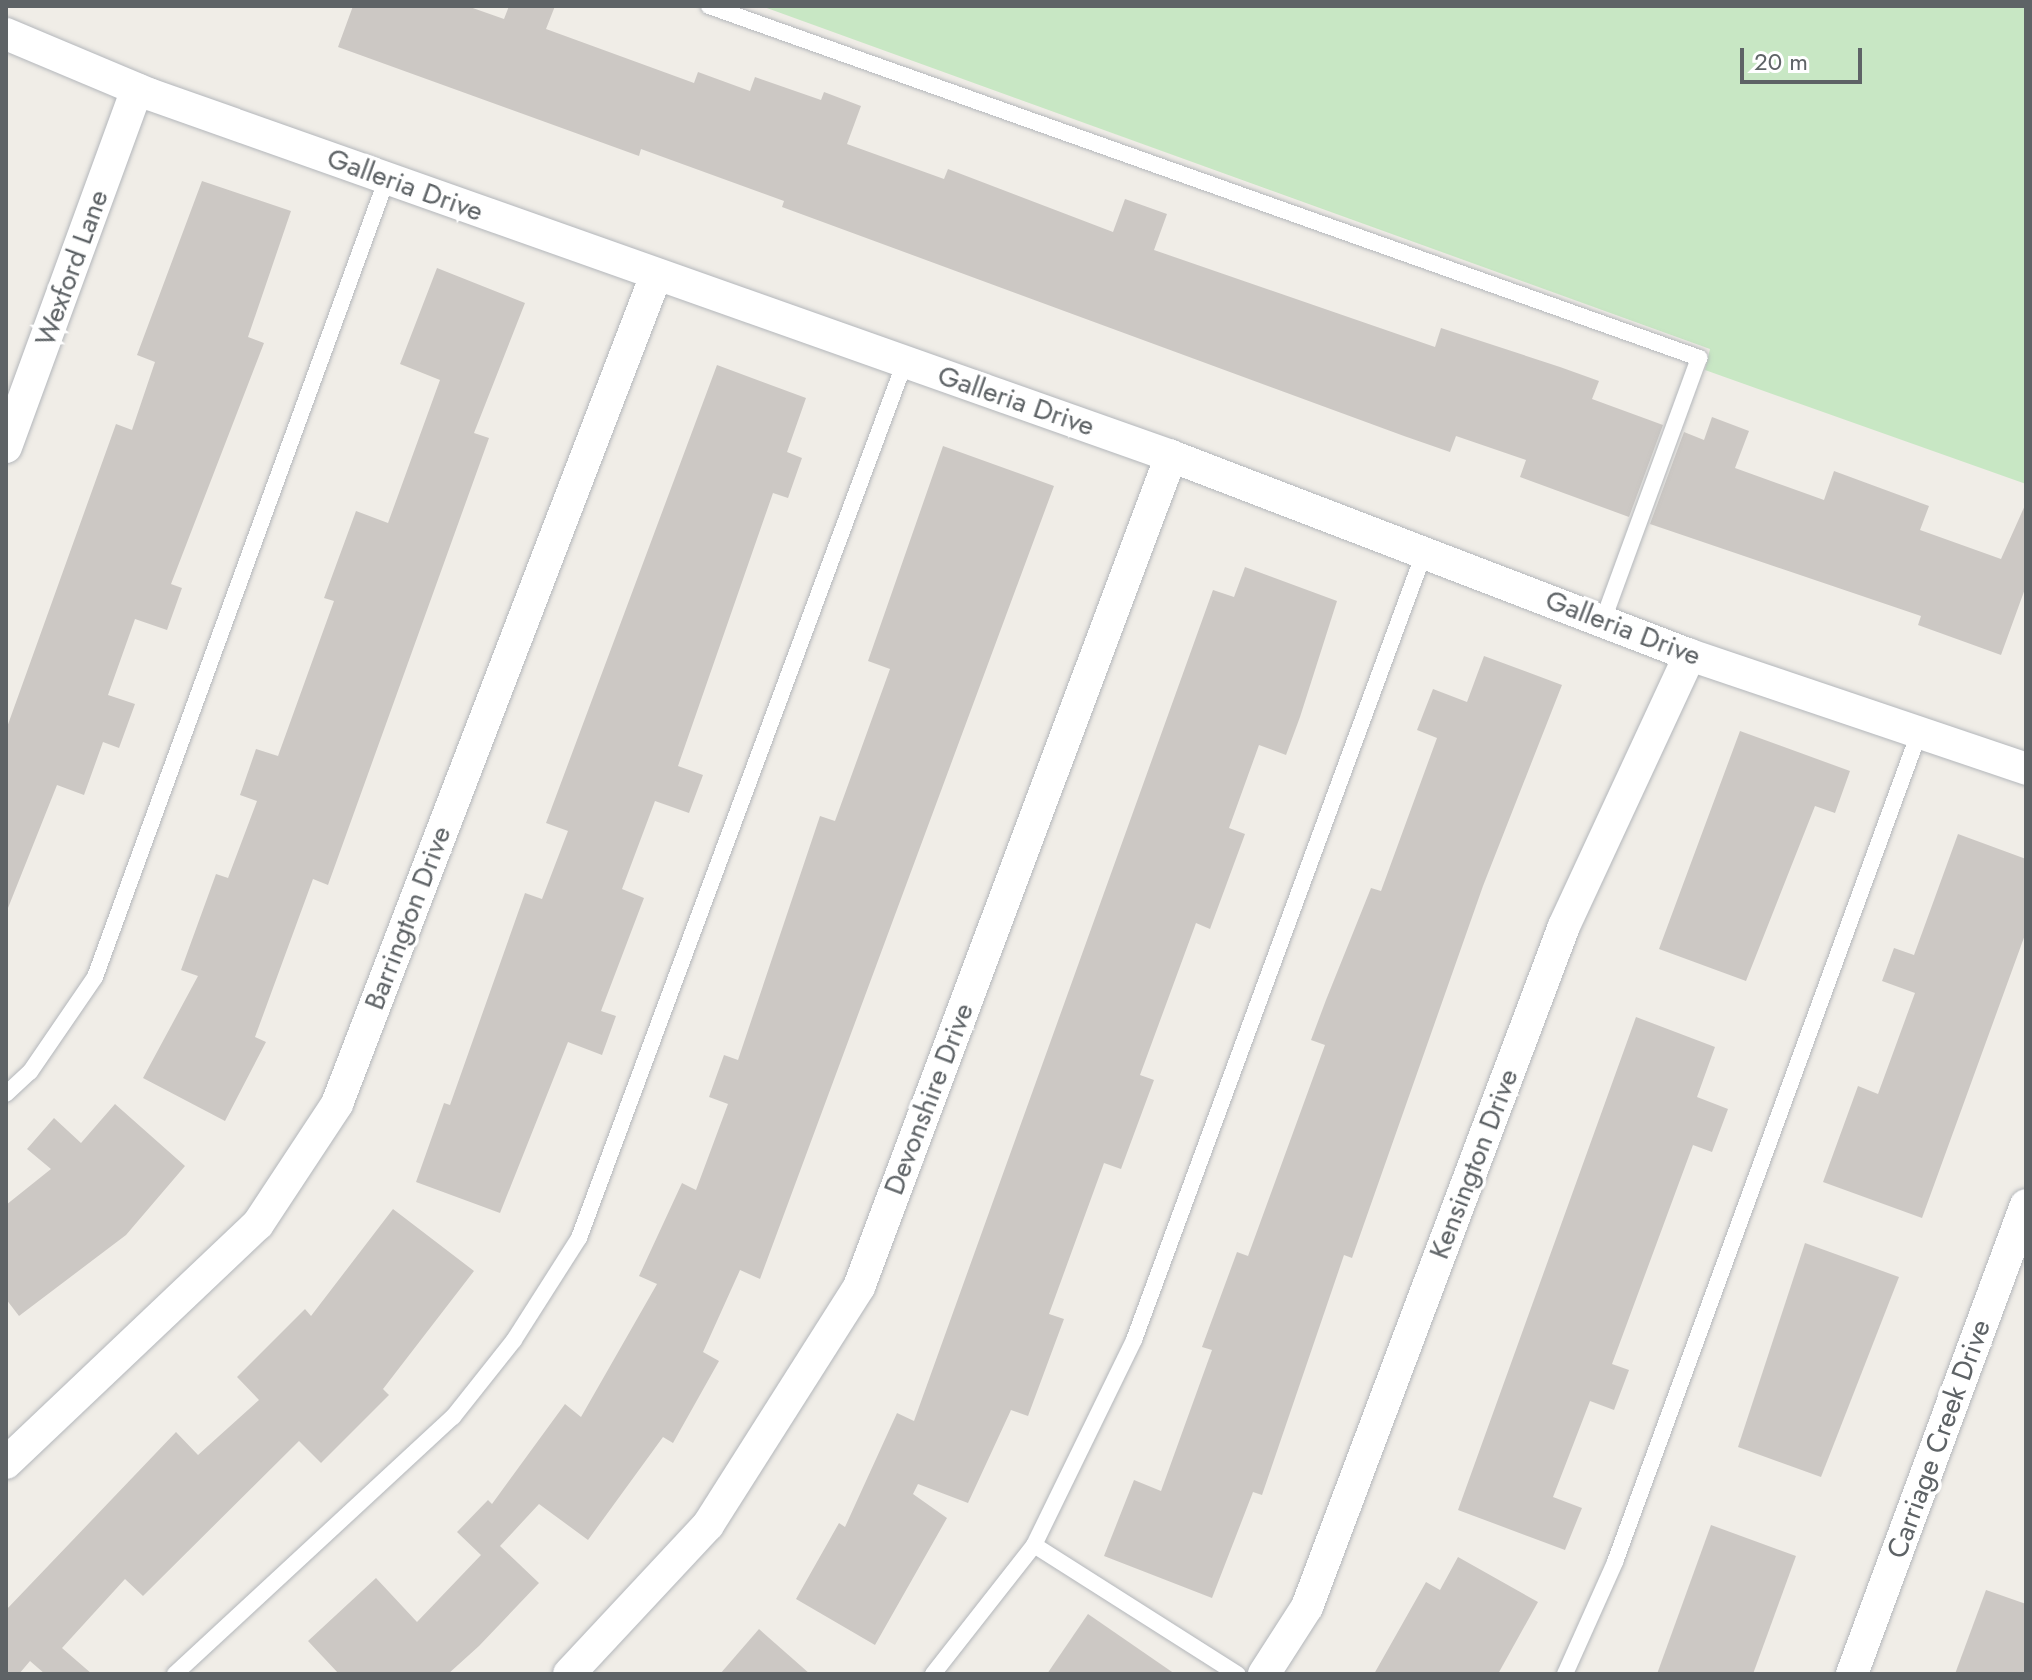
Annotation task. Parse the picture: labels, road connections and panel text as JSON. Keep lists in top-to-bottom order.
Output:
{
  "streets": {
    "street": [
      "Galleria Drive",
      "Wexford Lane",
      "Barrington Drive",
      "Devonshire Drive",
      "Kensington Drive",
      "Carriage Creek Drive"
    ]
  },
  "crossings": [
    ["Galleria Drive", "Wexford Lane"],
    ["Galleria Drive", "Barrington Drive"],
    ["Galleria Drive", "Devonshire Drive"],
    ["Galleria Drive", "Kensington Drive"]
  ],
  "scale_bar": "20 m"
}
